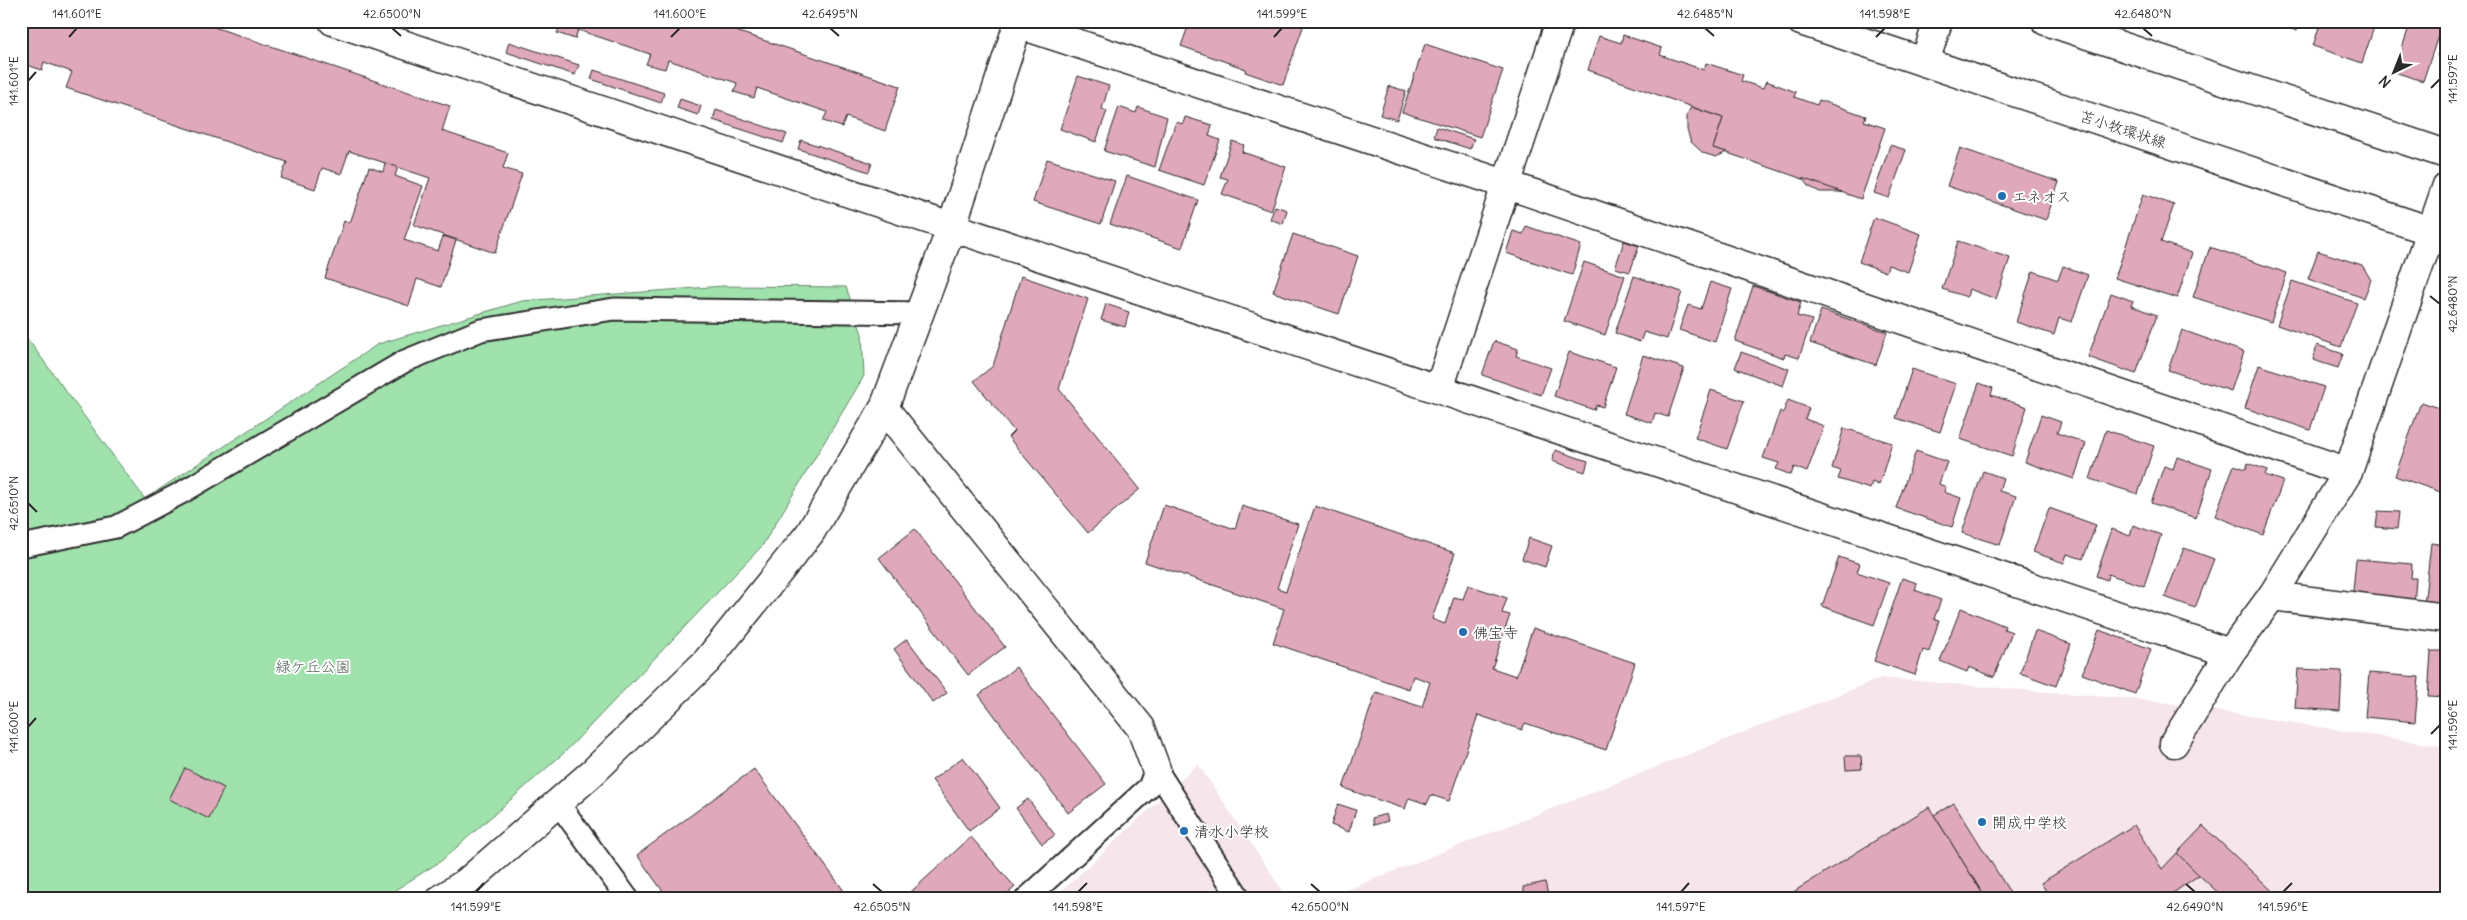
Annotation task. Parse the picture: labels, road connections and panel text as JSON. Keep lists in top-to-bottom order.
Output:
{
  "streets": {
    "street": ["苫小牧環状線"]
  },
  "parks": ["緑ケ丘公園"],
  "places": [
    "エネオス",
    "佛宝寺",
    "開成中学校",
    "清水小学校"
  ],
  "north": "bottom left",
  "coordinates": [
    "141.601°E",
    "42.6500°N",
    "141.600°E",
    "42.6495°N",
    "141.599°E",
    "42.6485°N",
    "141.598°E",
    "42.6480°N",
    "141.597°E",
    "42.6510°N",
    "141.596°E",
    "42.6505°N",
    "42.6490°N"
  ]
}
